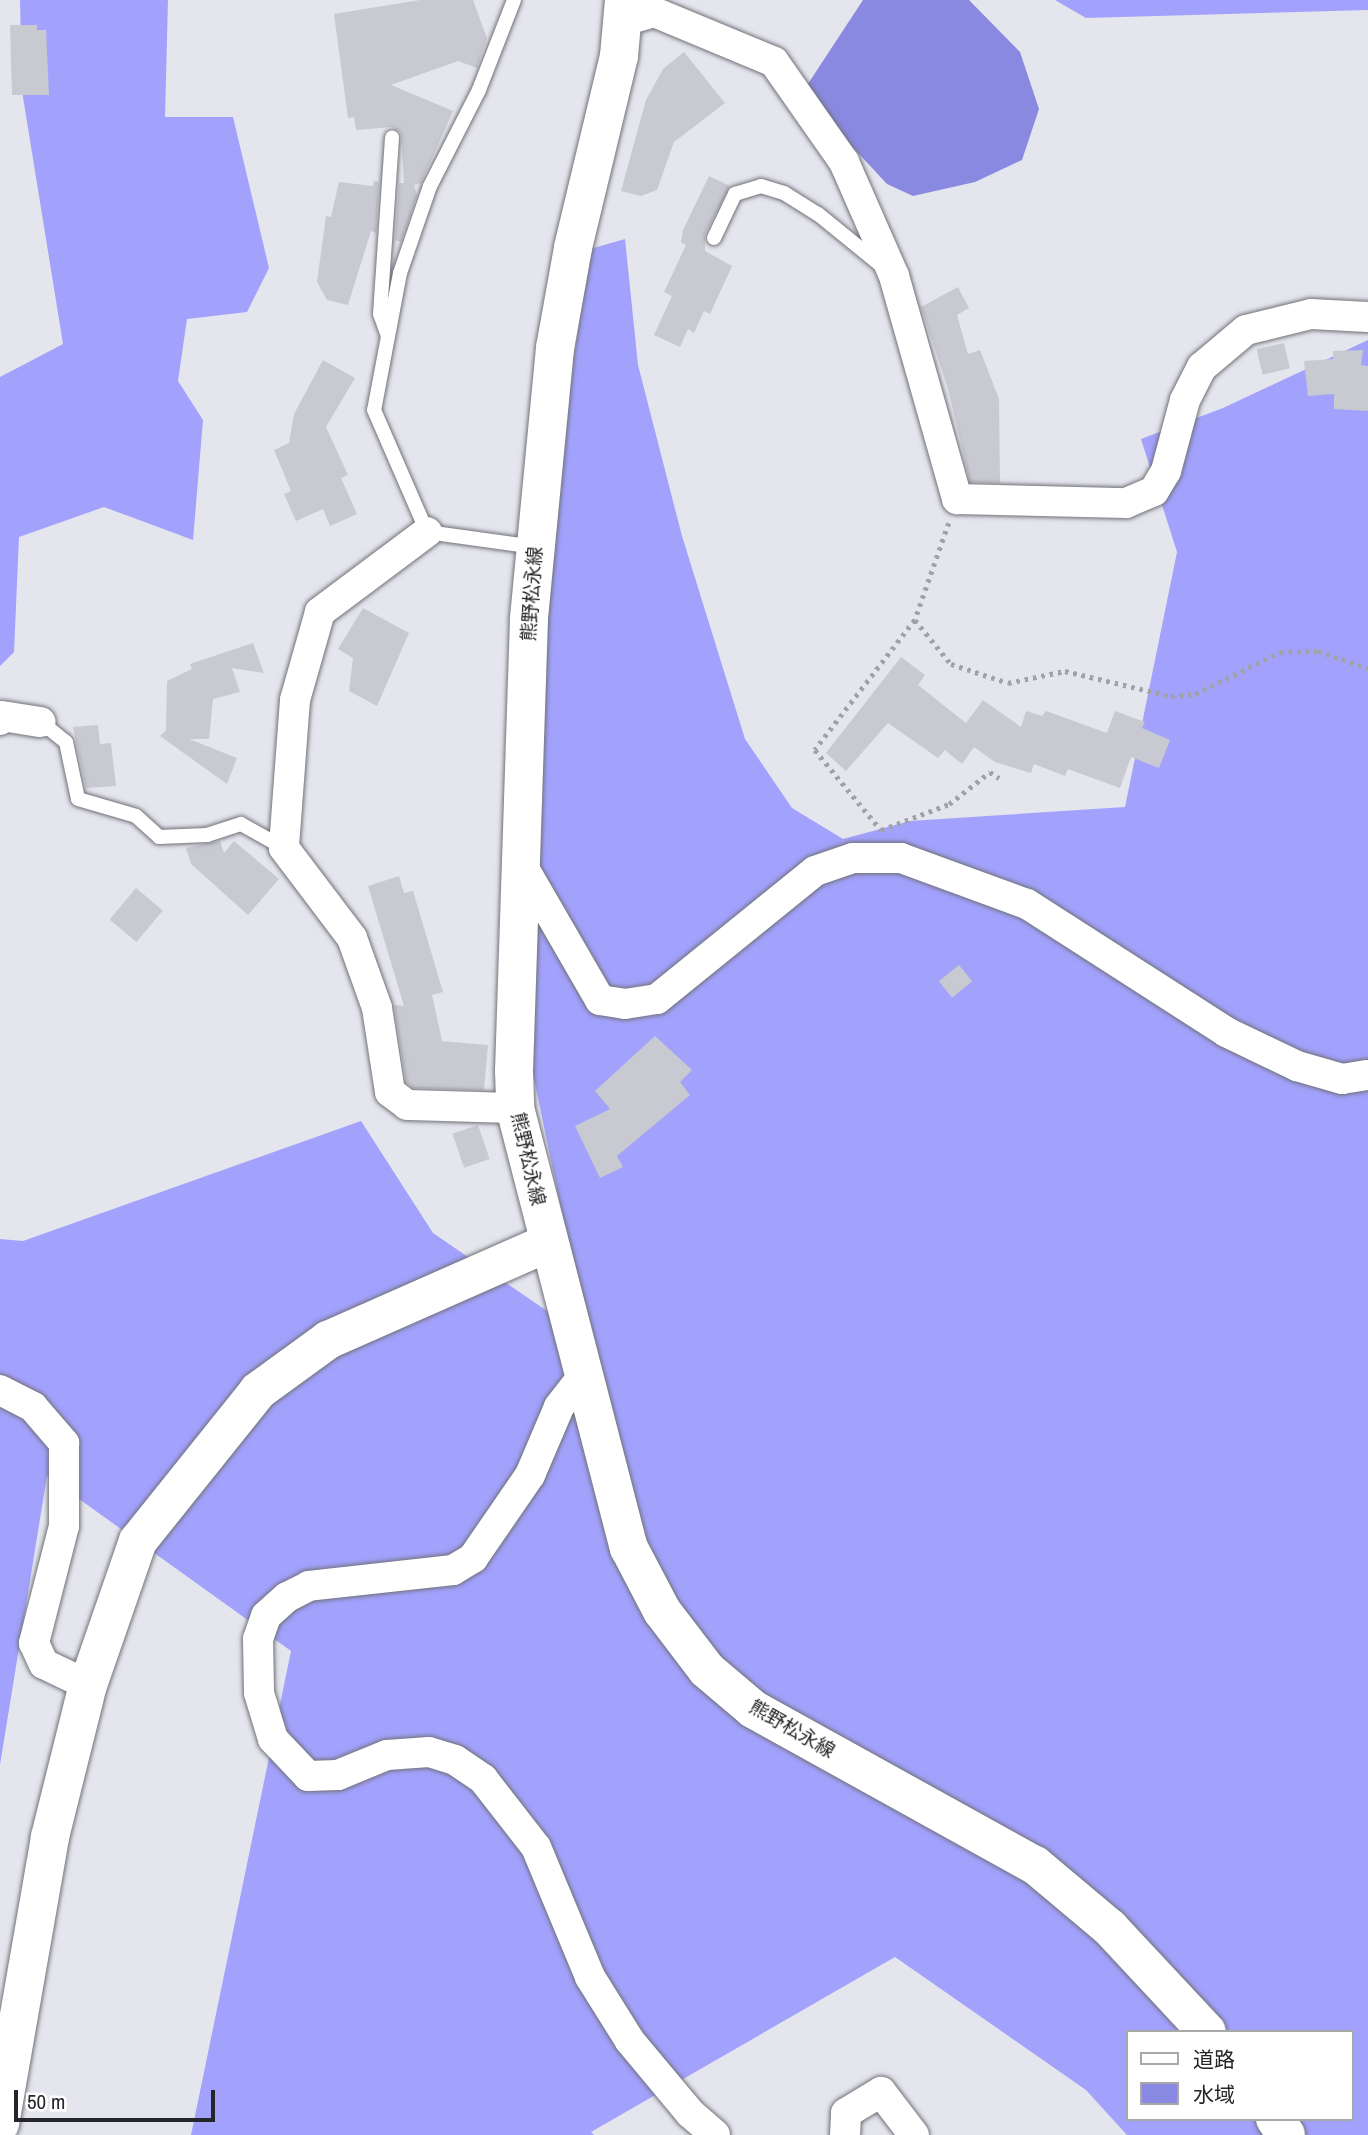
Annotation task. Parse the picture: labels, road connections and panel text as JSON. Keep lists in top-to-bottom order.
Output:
{
  "streets": {
    "main road": ["熊野松永線"]
  },
  "legend": ["道路", "水域"],
  "scale_bar": "50 m"
}
